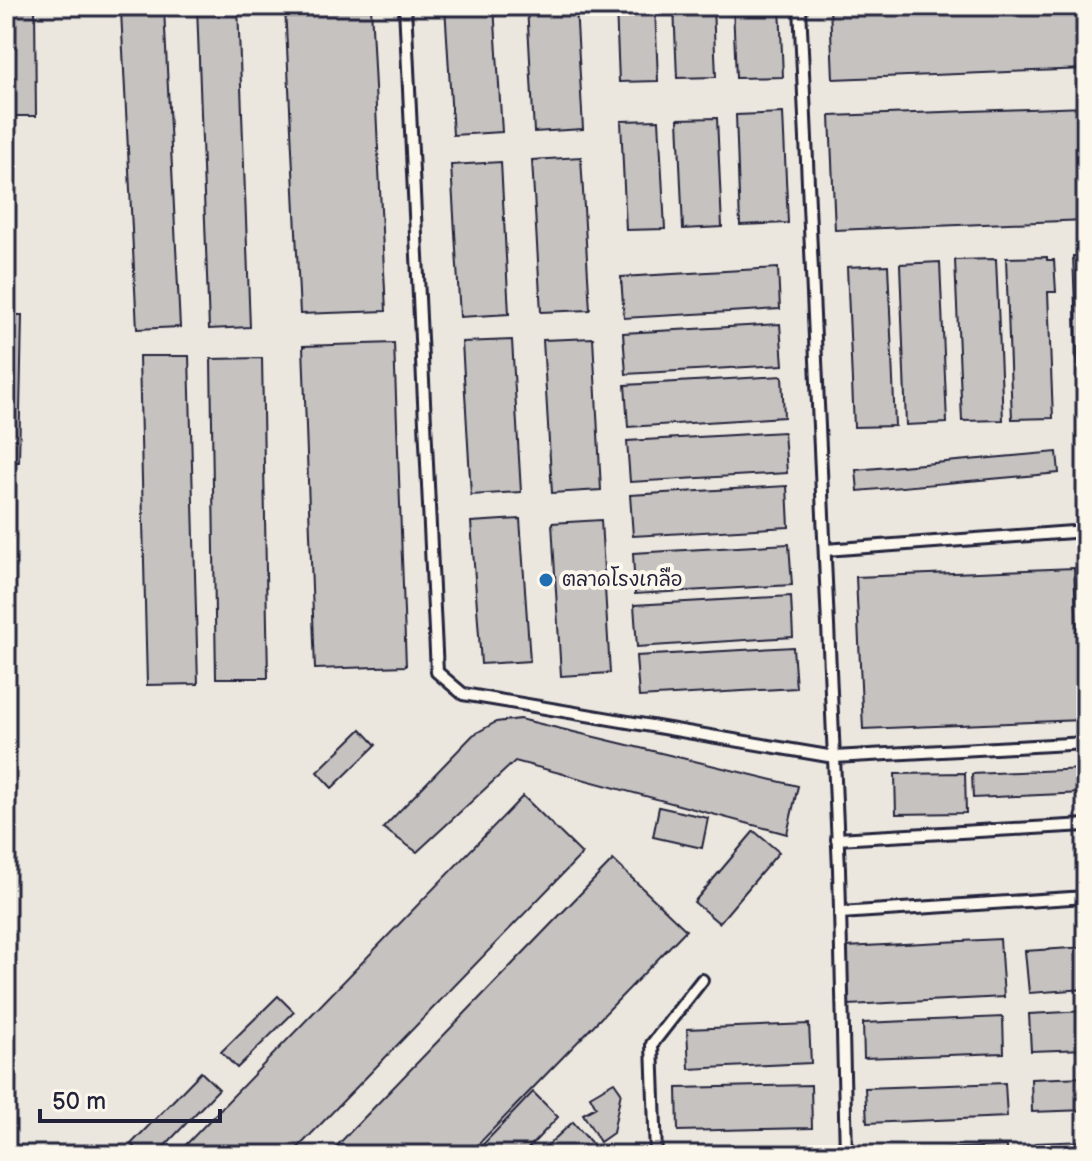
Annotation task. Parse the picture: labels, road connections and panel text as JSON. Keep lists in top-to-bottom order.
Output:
{
  "places": ["ตลาดโรงเกลือ"],
  "scale_bar": "50 m"
}
